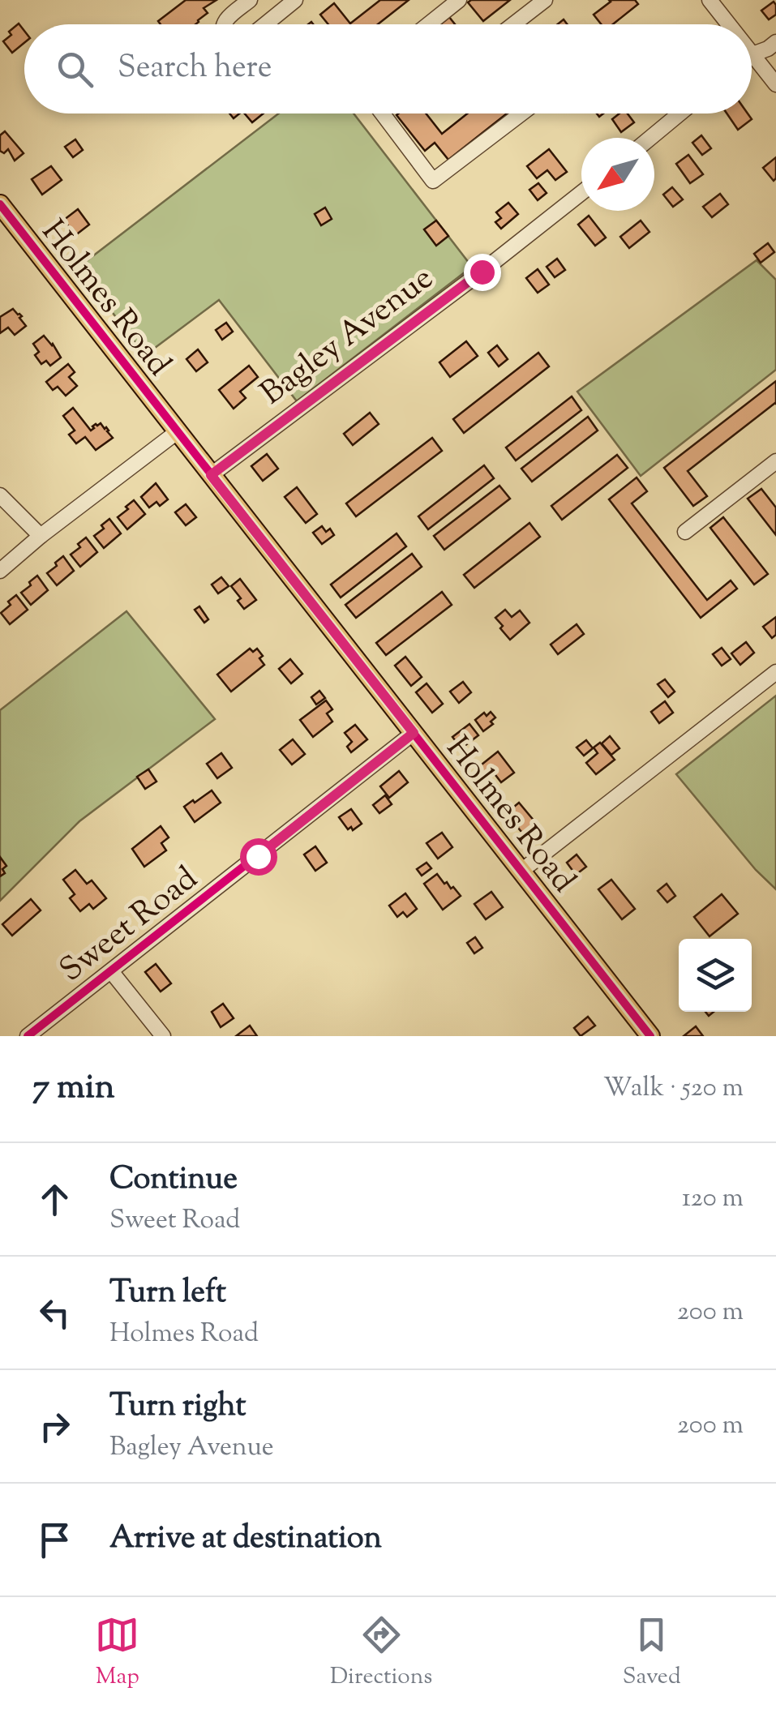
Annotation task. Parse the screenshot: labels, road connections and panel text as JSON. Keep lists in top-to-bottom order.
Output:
{
  "streets": {
    "main road": ["Holmes Road"],
    "street": ["Bagley Avenue", "Sweet Road"]
  },
  "crossings": [
    ["Holmes Road", "Bagley Avenue"],
    ["Holmes Road", "Sweet Road"]
  ],
  "north": "bottom left",
  "page": {
    "search": "Search here",
    "heading": ["7 min", "Walk · 520 m"],
    "list": [
      ["Continue", "Sweet Road", "120 m"],
      ["Turn left", "Holmes Road", "200 m"],
      ["Turn right", "Bagley Avenue", "200 m"],
      "Arrive at destination"
    ],
    "nav": ["Map", "Directions", "Saved"]
  }
}
